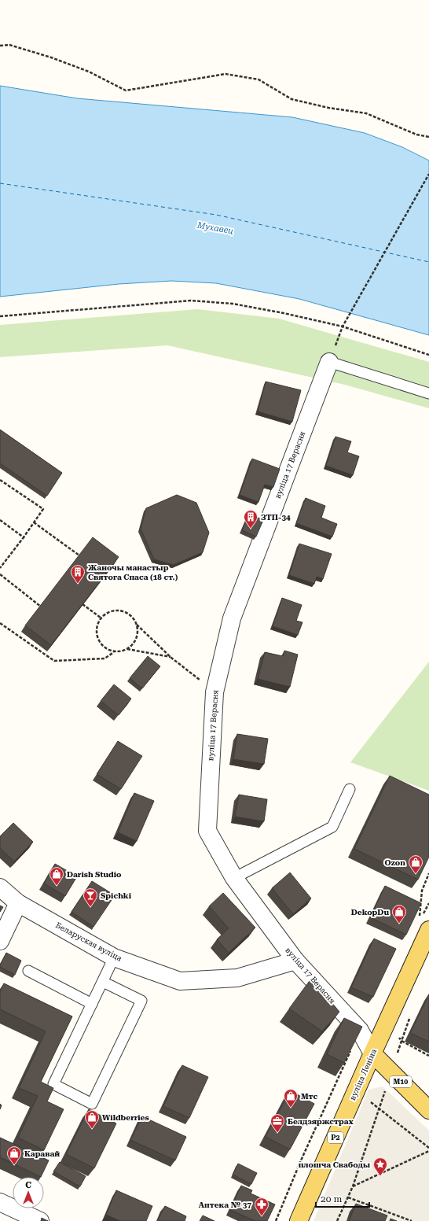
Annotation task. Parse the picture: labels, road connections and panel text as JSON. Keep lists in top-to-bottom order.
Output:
{
  "streets": {
    "main road": ["вуліца Леніна", "М10", "Р2"],
    "street": ["вуліца 17 Верасня", "Беларуская вуліца"]
  },
  "crossings": [
    ["вуліца 17 Верасня", "Беларуская вуліца"],
    ["вуліца 17 Верасня", "вуліца Леніна"],
    ["вуліца 17 Верасня", "М10"],
    ["вуліца Леніна", "М10"]
  ],
  "water": ["Мухавец"],
  "places": {
    "building": ["ЗТП-34", "Жаночы манастыр Святога Спаса (18 ст.)"],
    "shop": [
      "Ozon",
      "Darish Studio",
      "DekopDu",
      "Мтс",
      "Wildberries",
      "Каравай"
    ],
    "bar": ["Spichki"],
    "office": ["Белдзяржстрах"],
    "place": ["плошча Свабоды"],
    "pharmacy": ["Аптека № 37"]
  },
  "scale_bar": "20 m",
  "north": "top"
}
